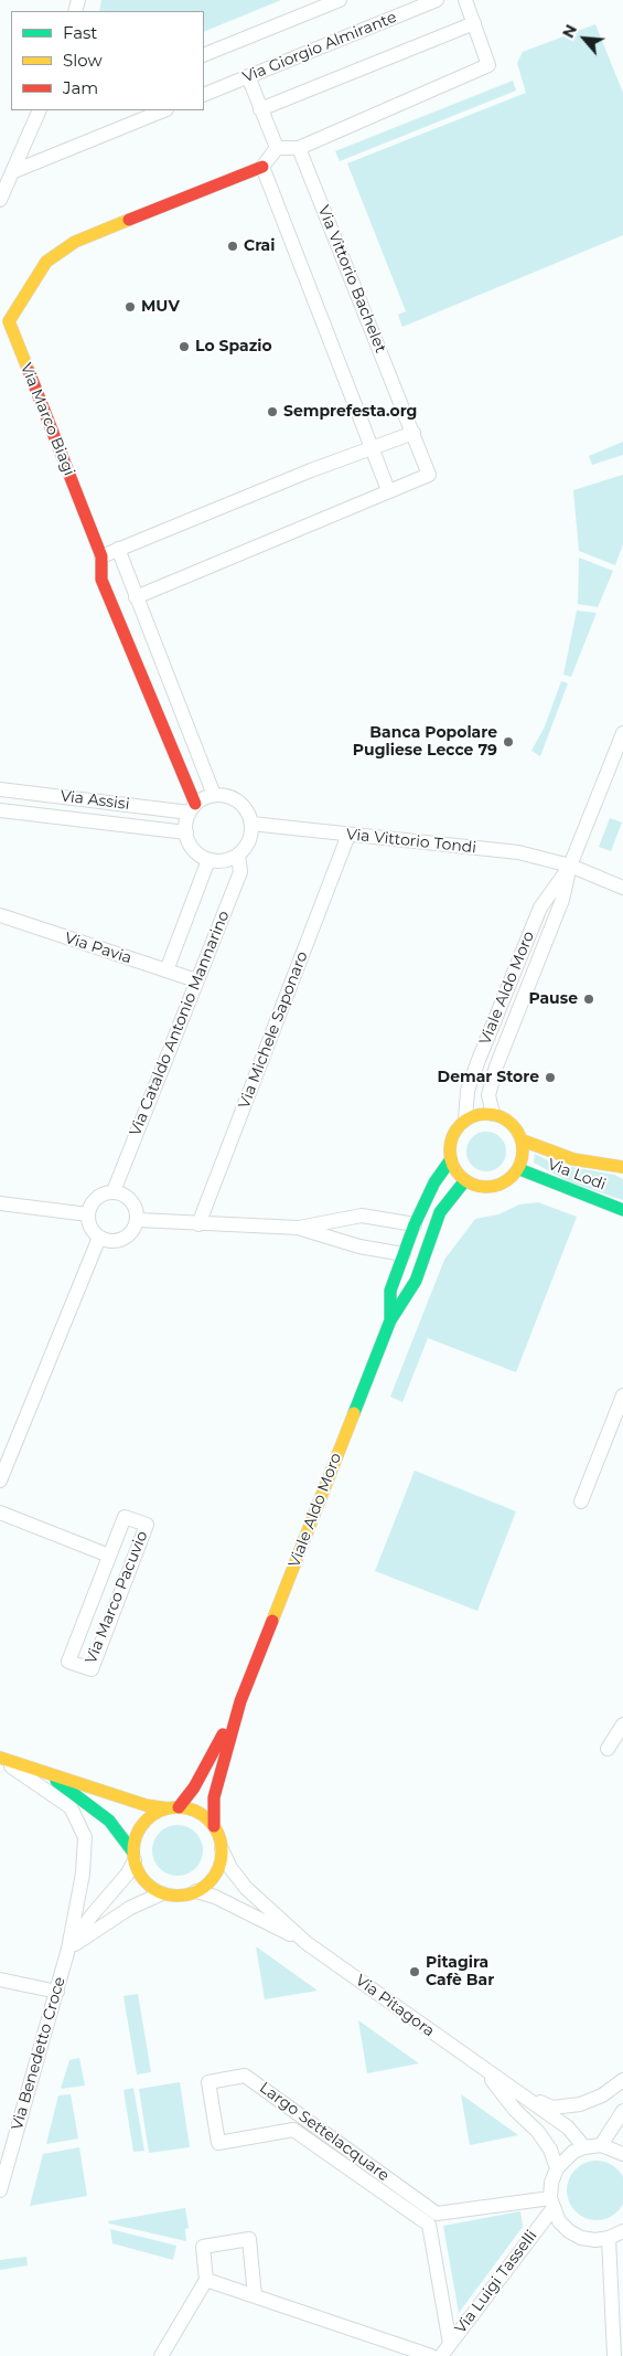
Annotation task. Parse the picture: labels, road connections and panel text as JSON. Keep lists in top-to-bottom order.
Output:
{
  "streets": {
    "street": [
      "Via Giorgio Almirante",
      "Via Vittorio Bachelet",
      "Via Marco Biagi",
      "Via Assisi",
      "Via Vittorio Tondi",
      "Via Pavia",
      "Viale Aldo Moro",
      "Via Cataldo Antonio Mannarino",
      "Via Michele Saponaro",
      "Via Lodi",
      "Via Marco Pacuvio",
      "Via Pitagora",
      "Via Benedetto Croce",
      "Largo Settelacquare",
      "Via Luigi Tasselli"
    ]
  },
  "crossings": [
    ["Via Marco Biagi", "Via Assisi"],
    ["Via Marco Biagi", "Via Vittorio Tondi"],
    ["Via Marco Biagi", "Via Cataldo Antonio Mannarino"],
    ["Via Assisi", "Via Vittorio Tondi"],
    ["Via Assisi", "Via Cataldo Antonio Mannarino"],
    ["Via Vittorio Tondi", "Viale Aldo Moro"],
    ["Via Vittorio Tondi", "Via Cataldo Antonio Mannarino"],
    ["Via Vittorio Tondi", "Via Michele Saponaro"],
    ["Via Pavia", "Via Cataldo Antonio Mannarino"],
    ["Viale Aldo Moro", "Via Lodi"],
    ["Viale Aldo Moro", "Via Pitagora"],
    ["Viale Aldo Moro", "Via Benedetto Croce"],
    ["Via Pitagora", "Via Benedetto Croce"]
  ],
  "places": [
    "Crai",
    "MUV",
    "Lo Spazio",
    "Semprefesta.org",
    "Banca Popolare Pugliese Lecce 79",
    "Pause",
    "Demar Store",
    "Pitagira Cafè Bar"
  ],
  "legend": ["Fast", "Slow", "Jam"],
  "north": "top left"
}
